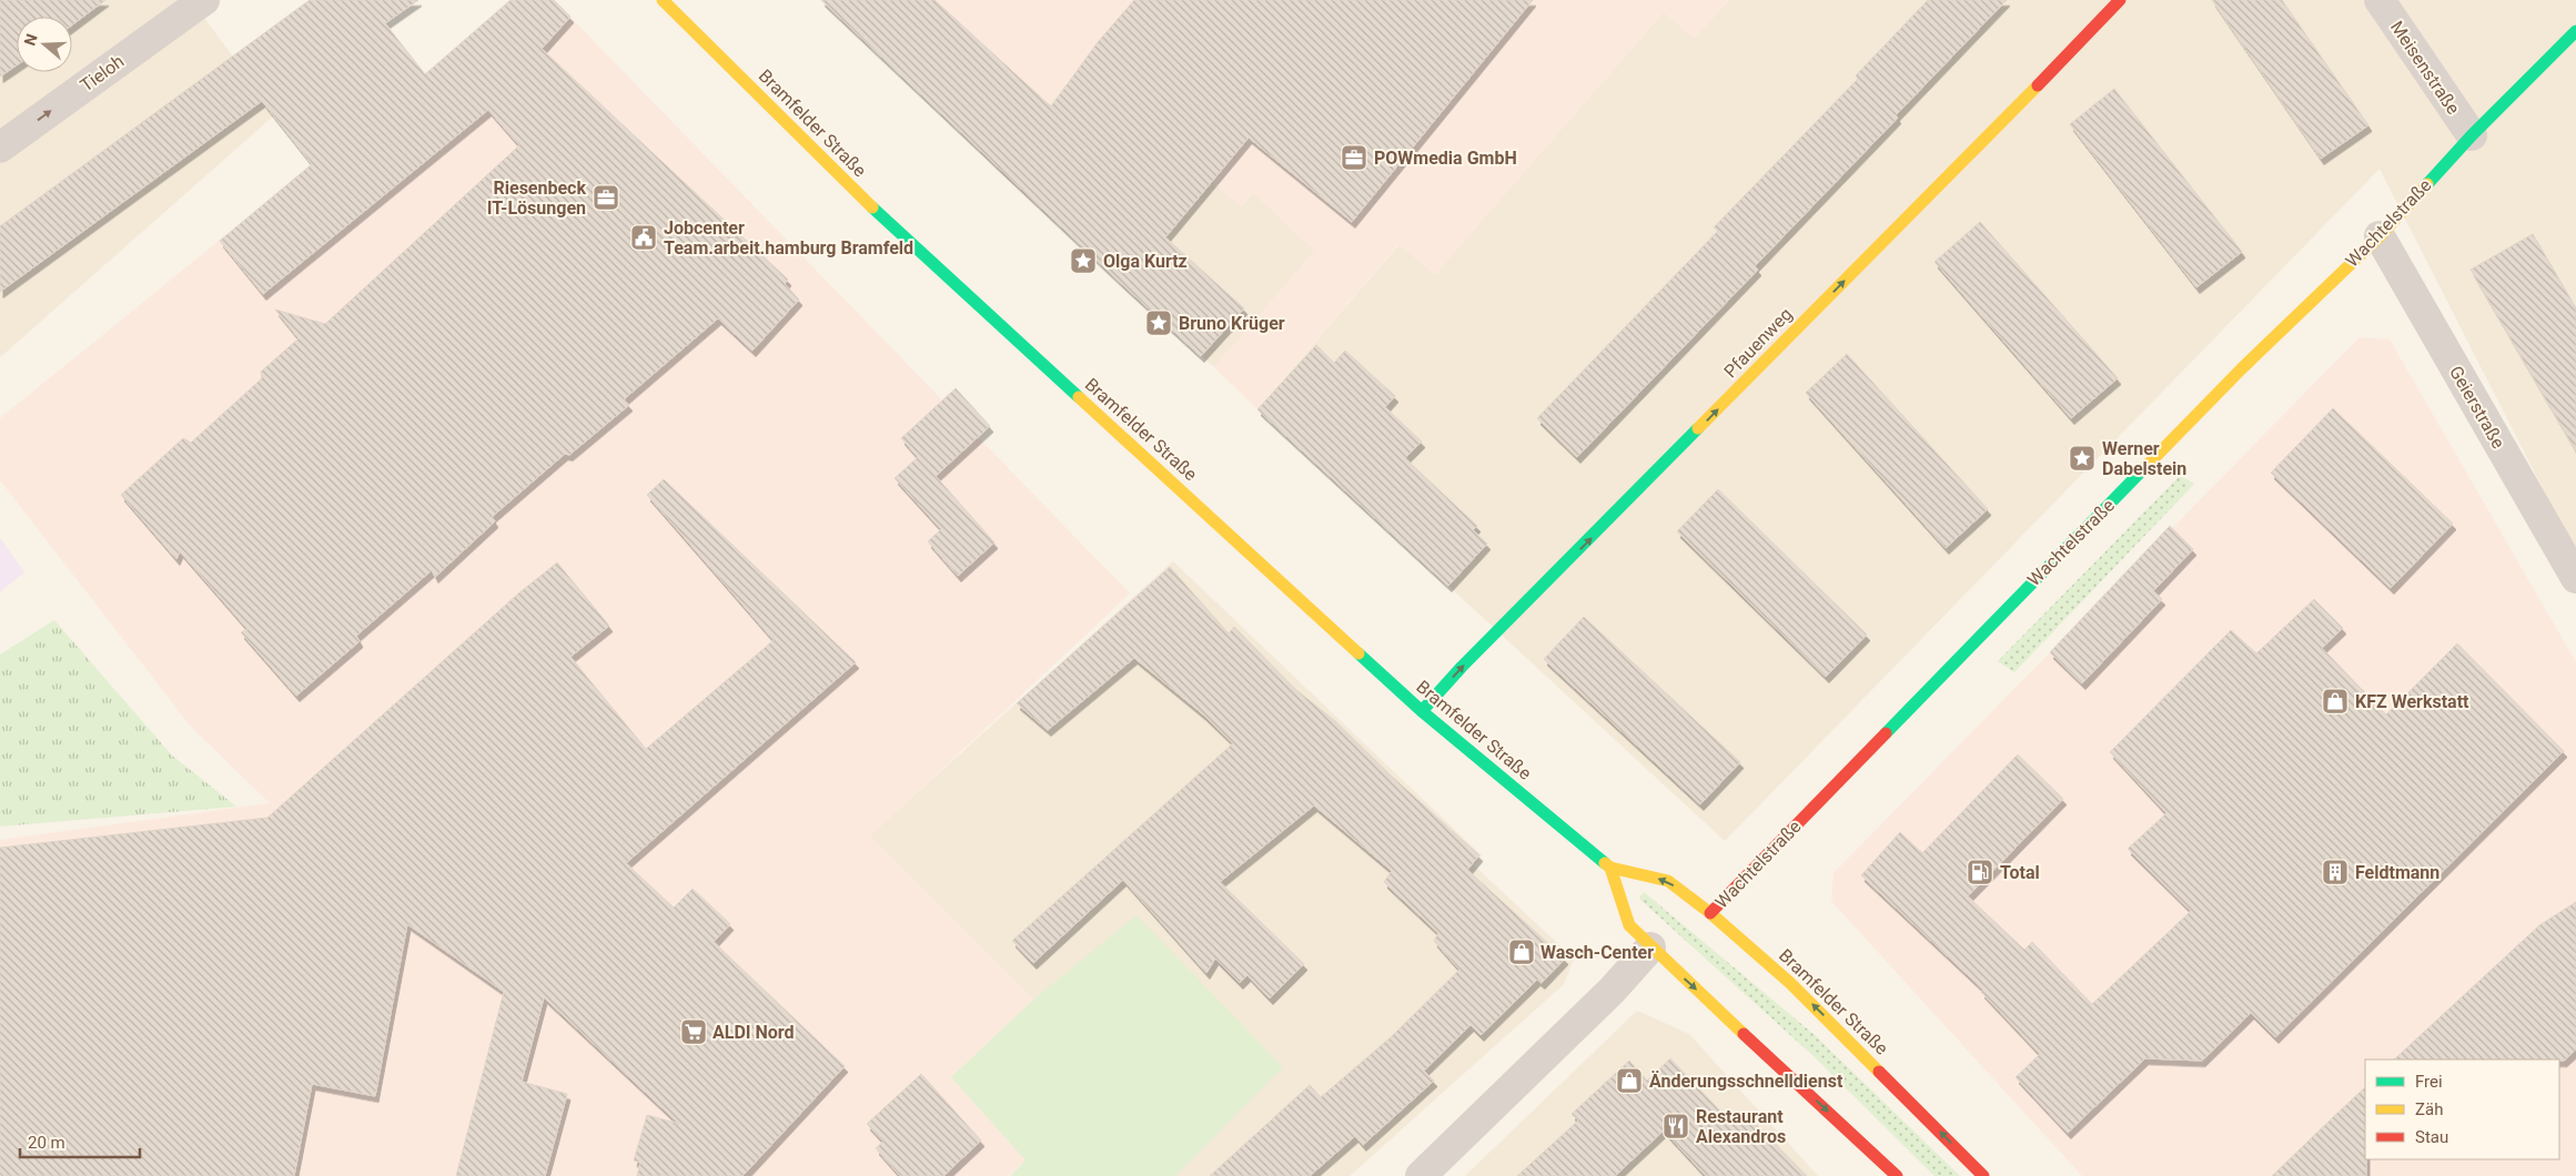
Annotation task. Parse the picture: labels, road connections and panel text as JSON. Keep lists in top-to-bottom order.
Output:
{
  "streets": {
    "street": [
      "Meisenstraße",
      "Tieloh",
      "Bramfelder Straße",
      "Wachtelstraße",
      "Pfauenweg",
      "Geierstraße"
    ]
  },
  "crossings": [
    ["Meisenstraße", "Wachtelstraße"],
    ["Bramfelder Straße", "Wachtelstraße"],
    ["Bramfelder Straße", "Pfauenweg"],
    ["Wachtelstraße", "Geierstraße"]
  ],
  "one_way": ["Tieloh", "Pfauenweg"],
  "places": {
    "office": ["POWmedia GmbH", "Riesenbeck IT-Lösungen"],
    "public building": ["Jobcenter Team.arbeit.hamburg Bramfeld"],
    "place": ["Olga Kurtz", "Bruno Krüger", "Werner Dabelstein"],
    "shop": ["KFZ Werkstatt", "Wasch-Center", "Änderungsschnelldienst"],
    "fuel station": ["Total"],
    "building": ["Feldtmann"],
    "supermarket": ["ALDI Nord"],
    "restaurant": ["Restaurant Alexandros"]
  },
  "legend": ["Frei", "Zäh", "Stau"],
  "scale_bar": "20 m",
  "north": "left"
}
